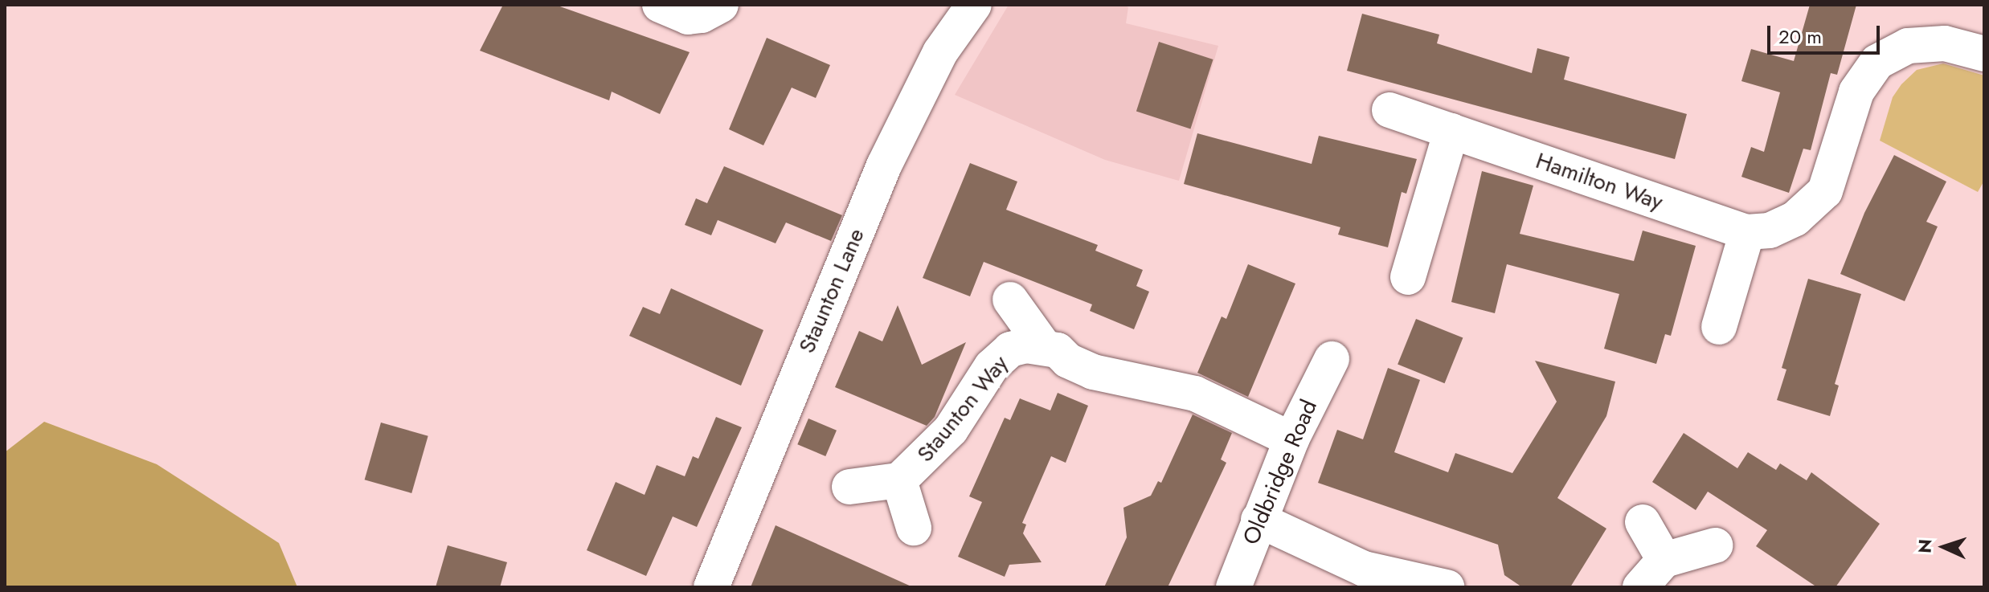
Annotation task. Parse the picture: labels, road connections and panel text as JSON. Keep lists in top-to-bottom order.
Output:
{
  "streets": {
    "street": [
      "Hamilton Way",
      "Staunton Lane",
      "Staunton Way",
      "Oldbridge Road"
    ]
  },
  "scale_bar": "20 m",
  "north": "left"
}
